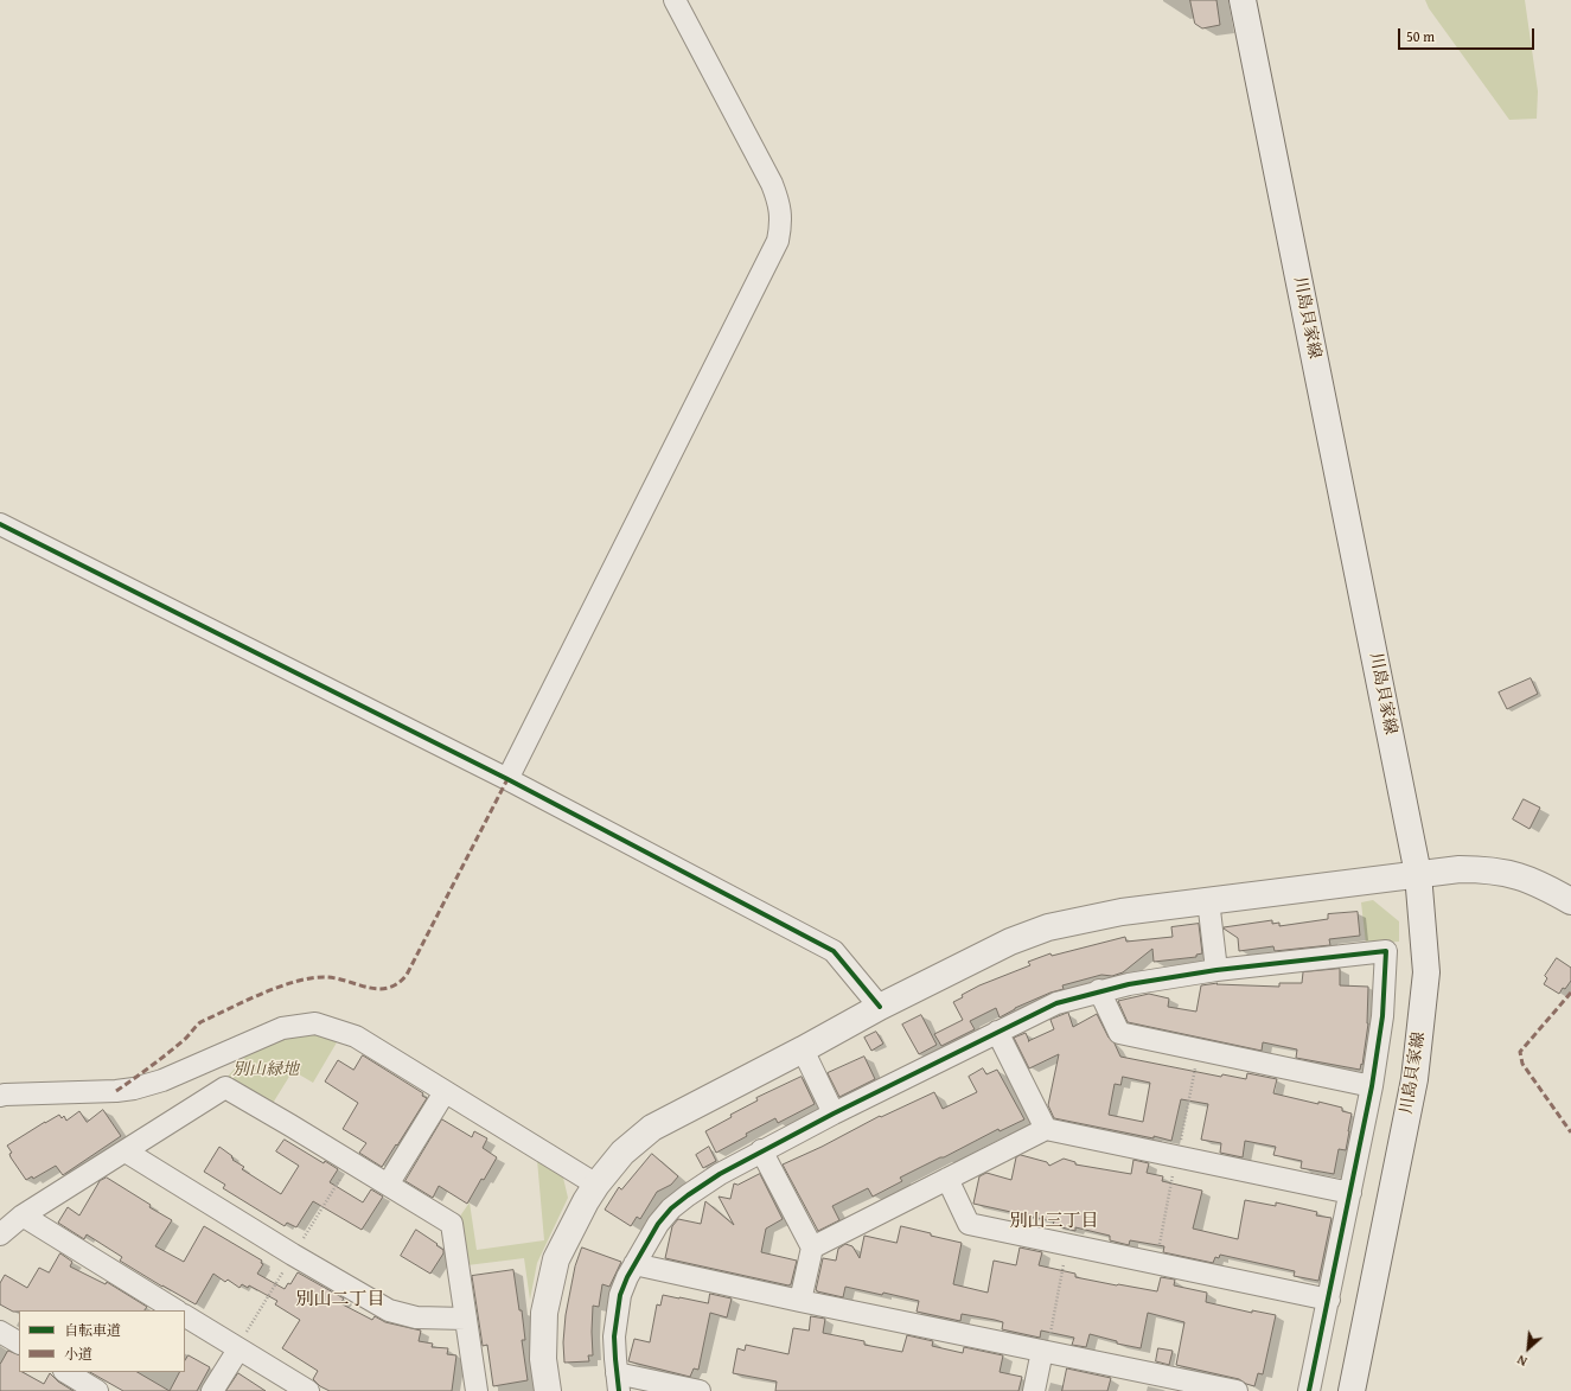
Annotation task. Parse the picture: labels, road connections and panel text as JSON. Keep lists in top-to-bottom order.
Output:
{
  "streets": {
    "main road": ["川島貝家線"]
  },
  "districts": ["別山三丁目", "別山二丁目"],
  "parks": ["別山緑地"],
  "legend": ["自転車道", "小道"],
  "scale_bar": "50 m",
  "north": "bottom left"
}
